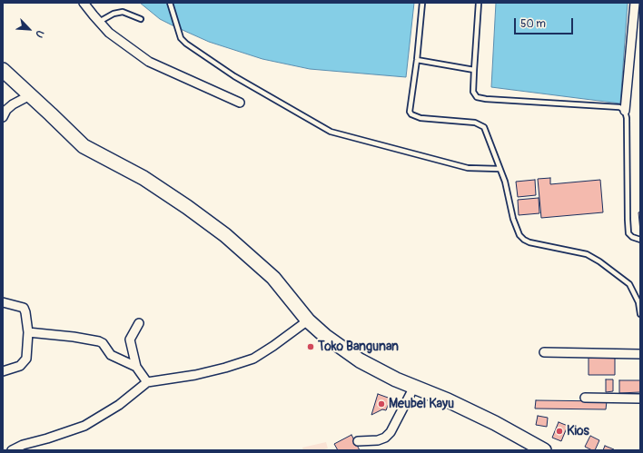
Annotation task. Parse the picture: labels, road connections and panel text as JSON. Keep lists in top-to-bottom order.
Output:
{
  "places": ["Toko Bangunan", "Meubel Kayu", "Kios"],
  "scale_bar": "50 m",
  "north": "bottom right"
}
